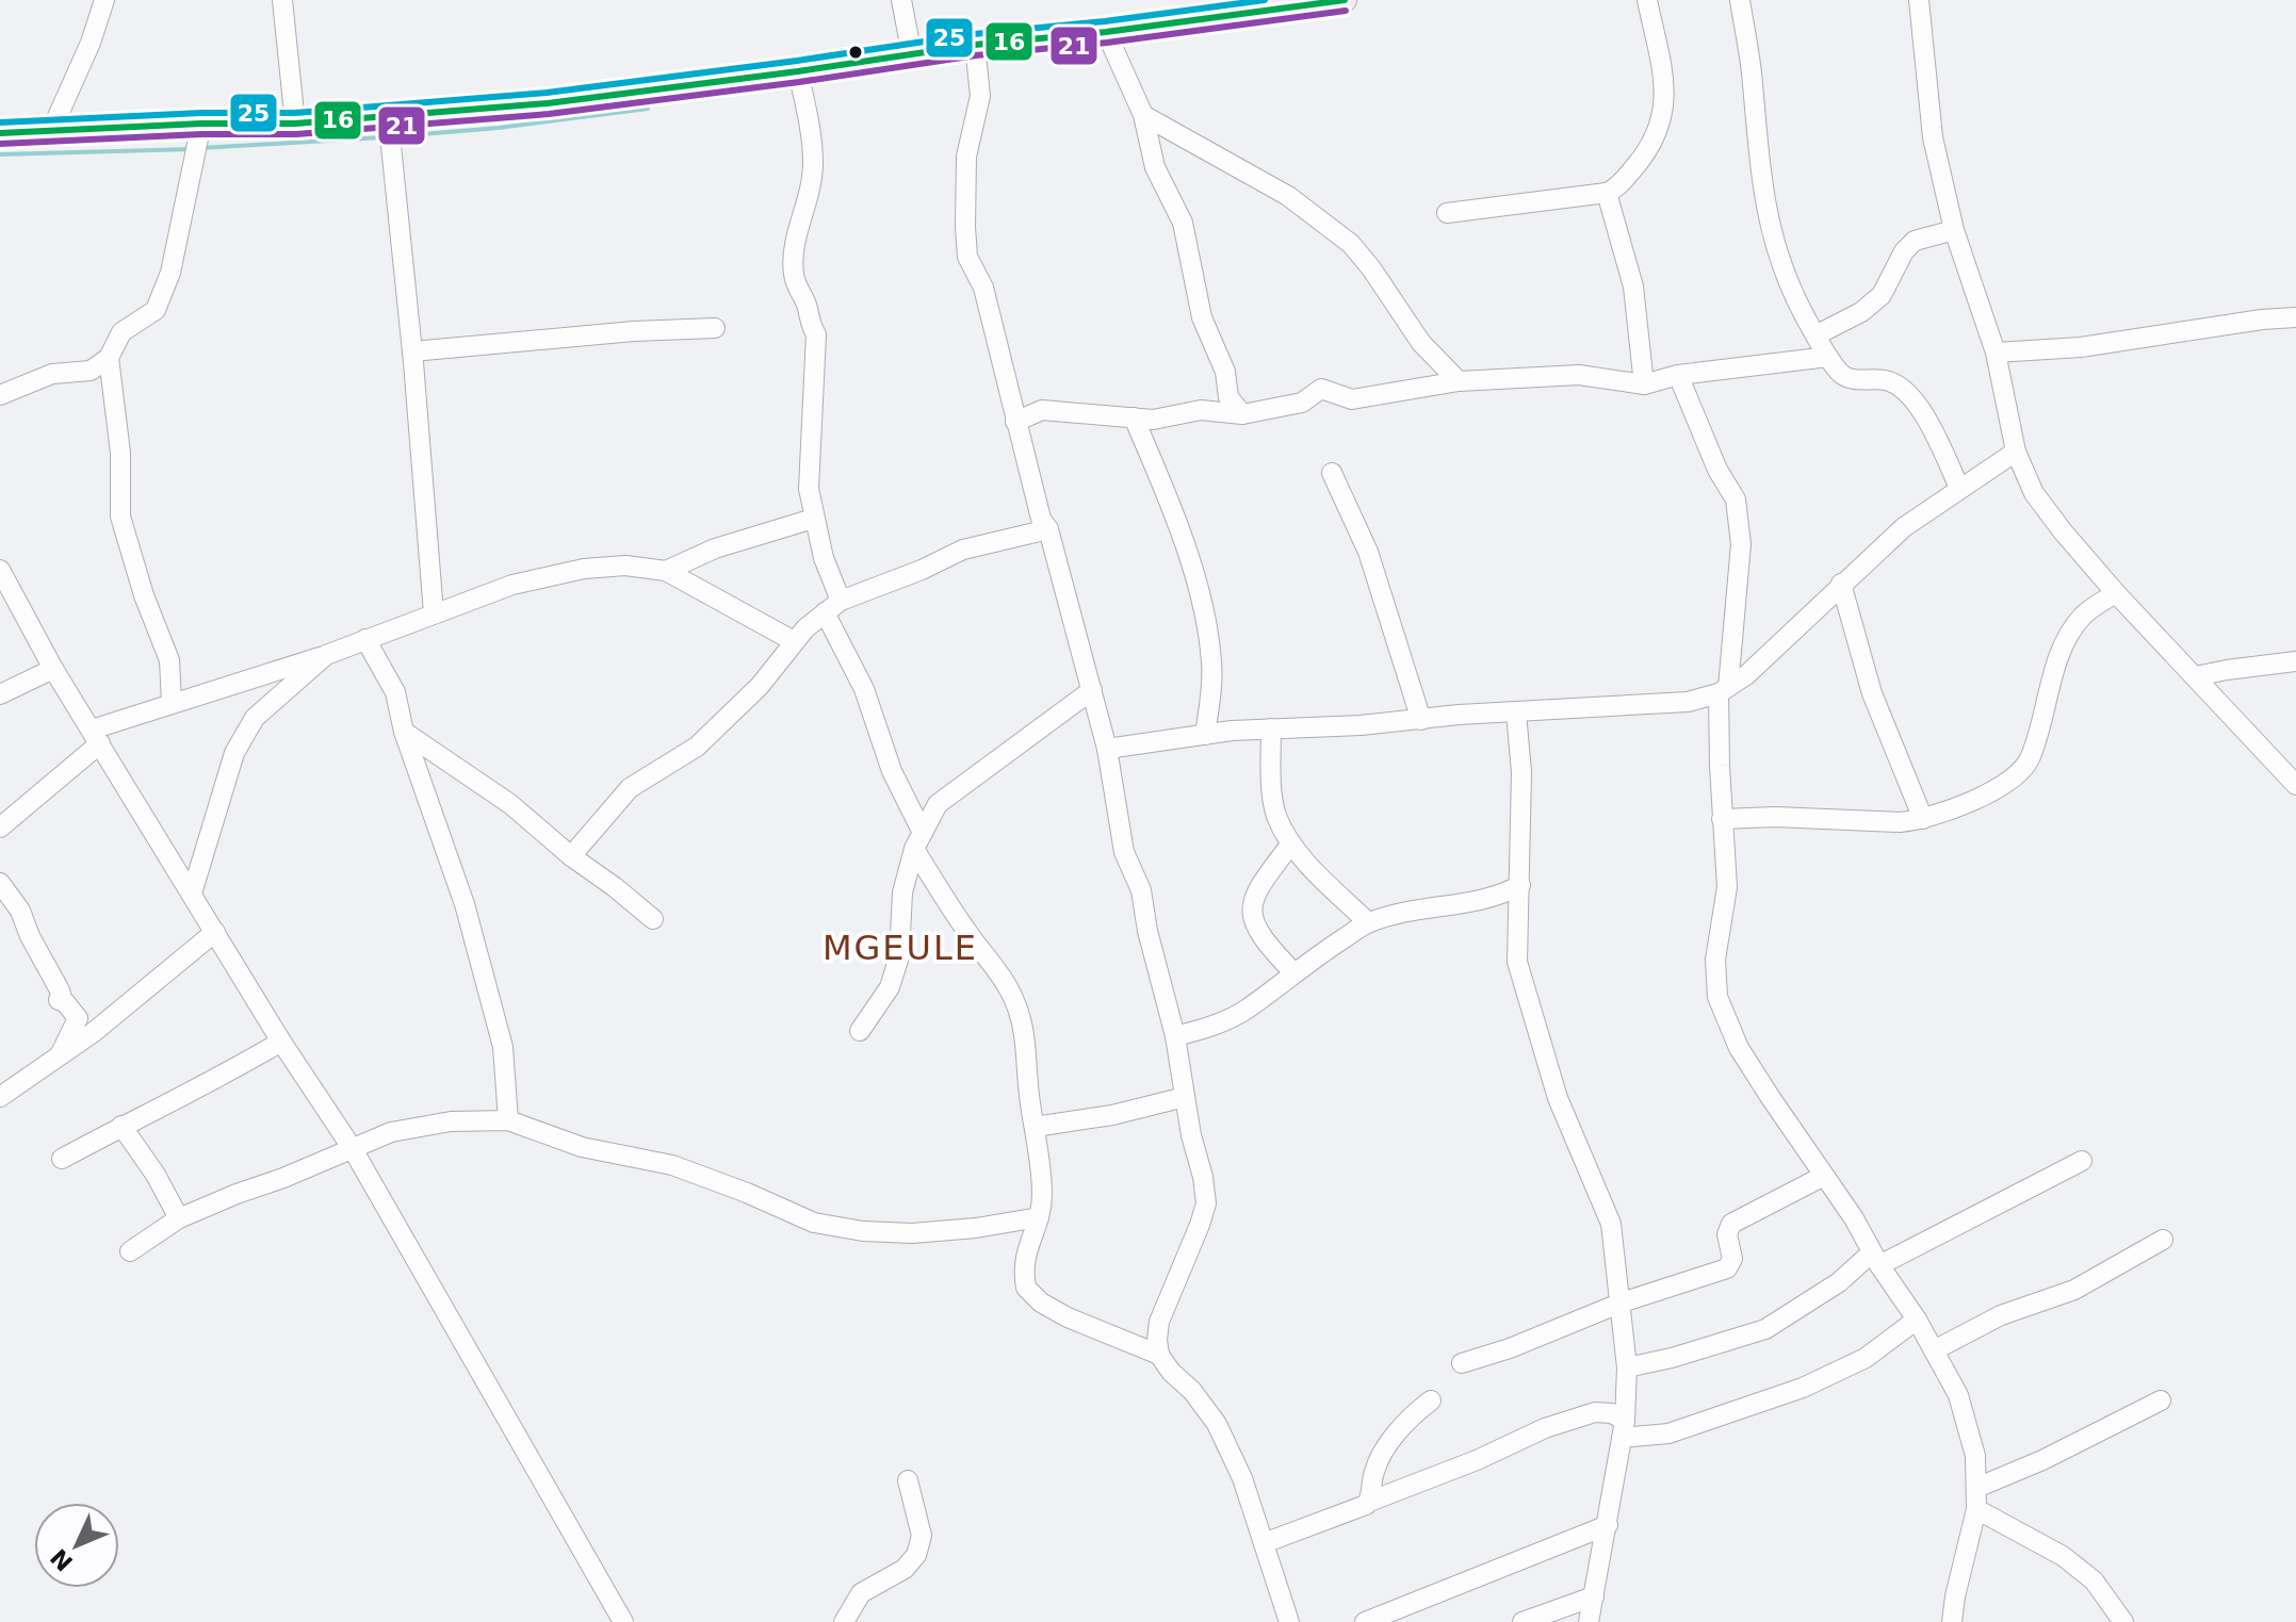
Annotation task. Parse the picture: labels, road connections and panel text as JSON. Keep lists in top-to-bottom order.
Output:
{
  "districts": ["MGEULE"],
  "lines": ["transit line 16", "transit line 25", "transit line 21"],
  "north": "bottom left"
}
